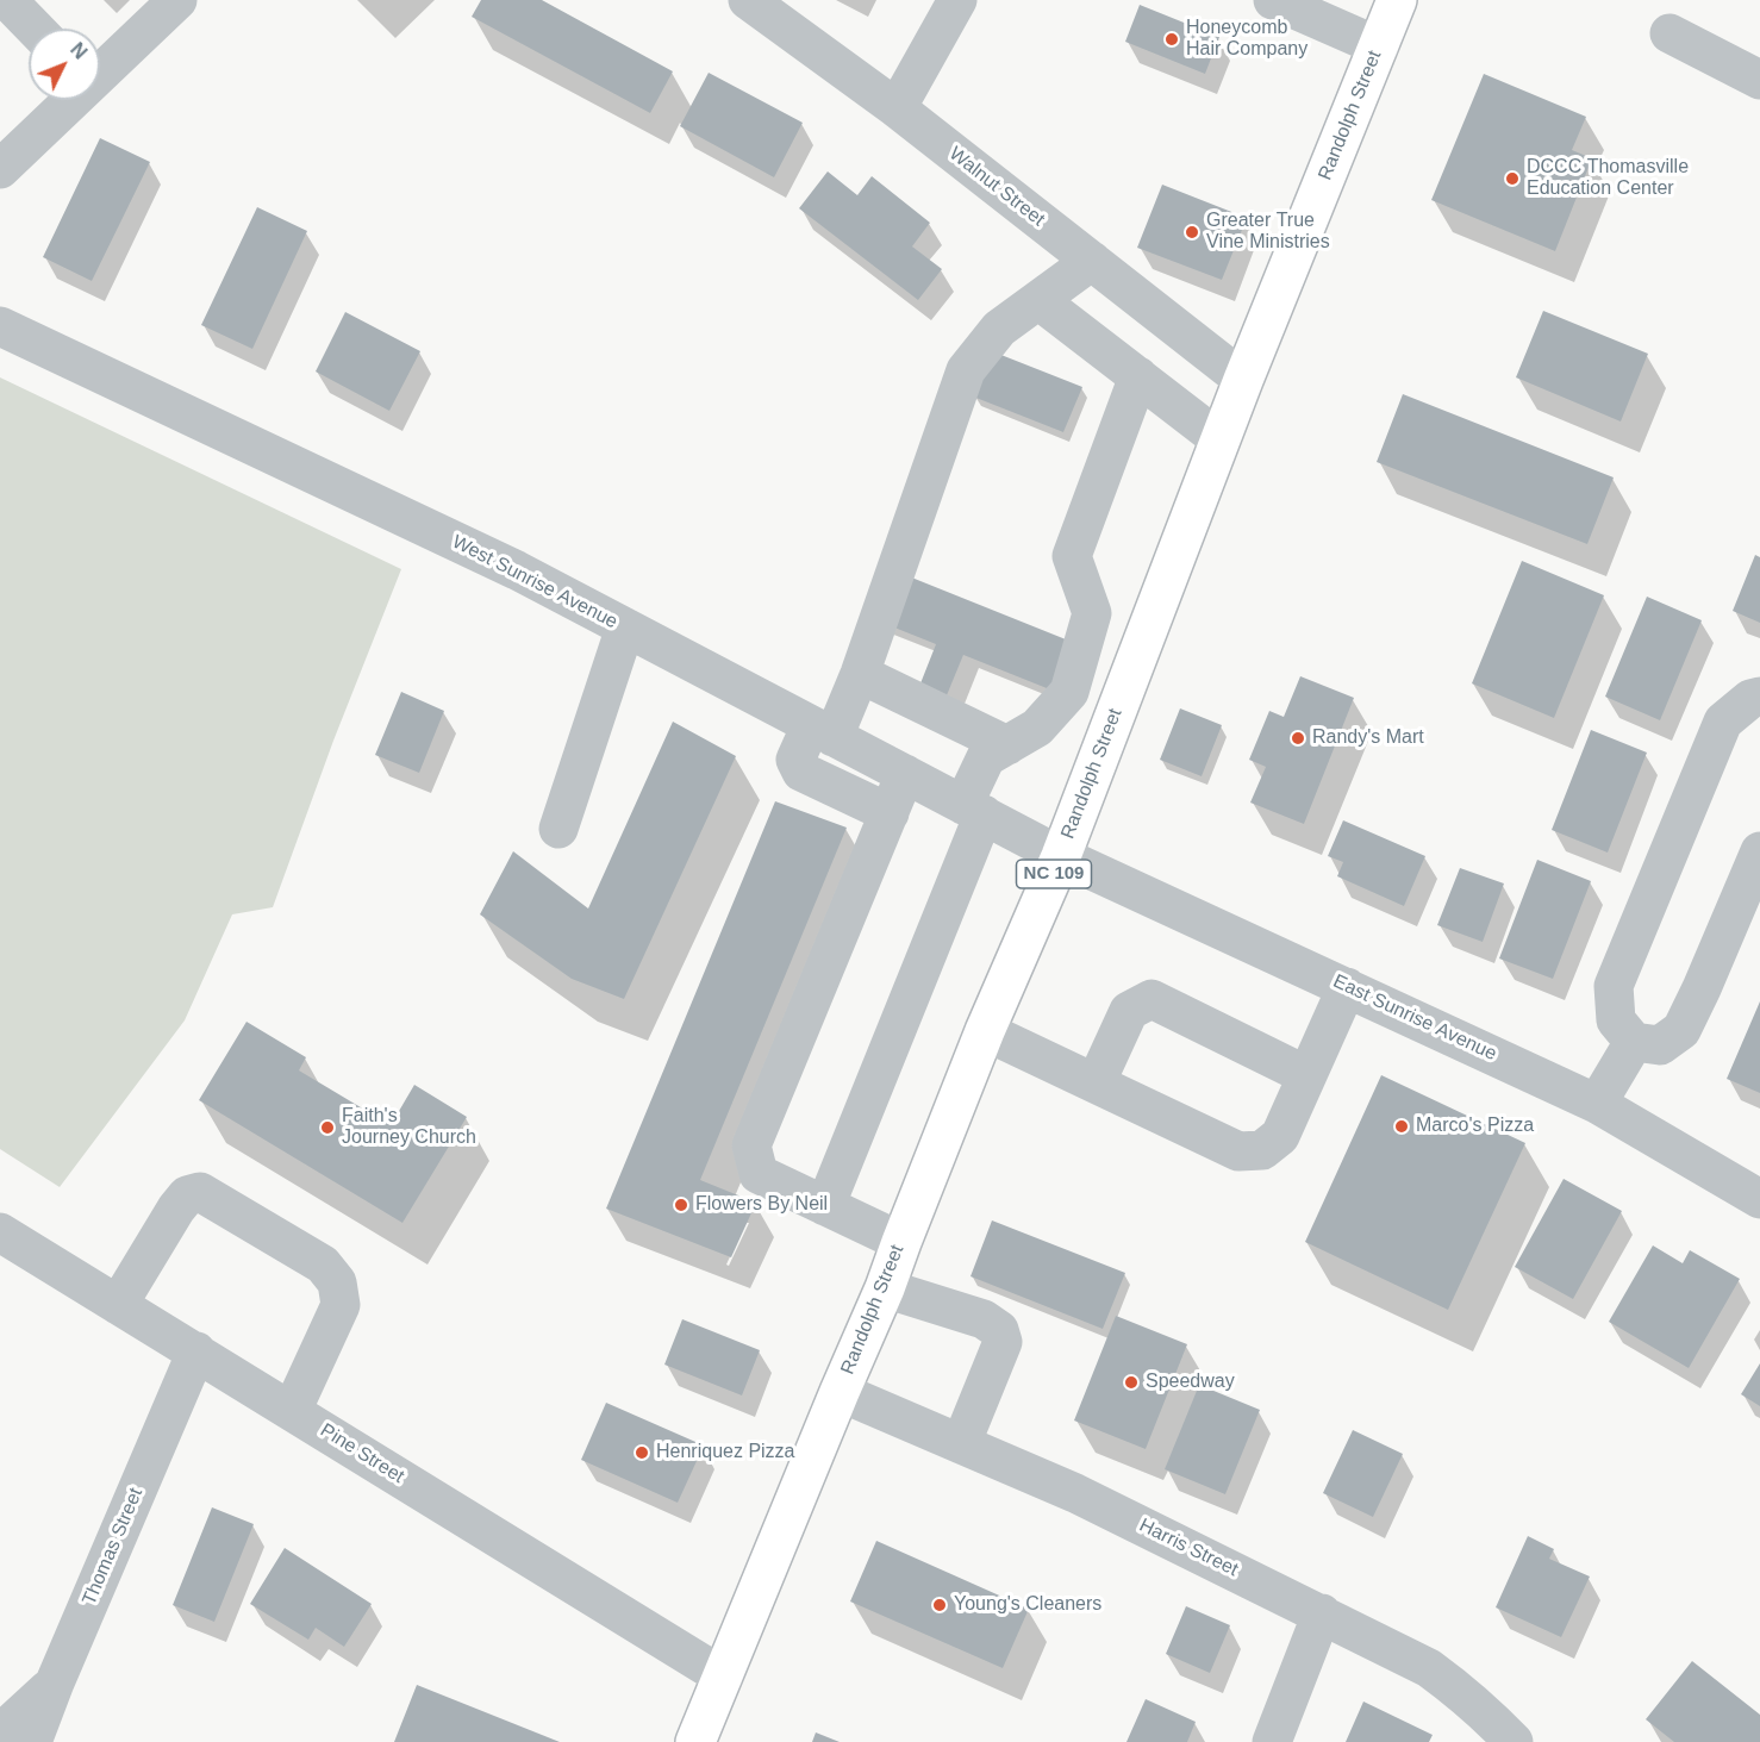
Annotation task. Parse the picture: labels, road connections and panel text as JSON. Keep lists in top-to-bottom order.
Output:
{
  "streets": {
    "main road": ["Randolph Street", "NC 109"],
    "street": [
      "Walnut Street",
      "West Sunrise Avenue",
      "East Sunrise Avenue",
      "Pine Street",
      "Thomas Street",
      "Harris Street"
    ]
  },
  "crossings": [
    ["Randolph Street", "Walnut Street"],
    ["Randolph Street", "West Sunrise Avenue"],
    ["Randolph Street", "East Sunrise Avenue"],
    ["Randolph Street", "Pine Street"],
    ["Randolph Street", "Harris Street"],
    ["West Sunrise Avenue", "East Sunrise Avenue"],
    ["Pine Street", "Thomas Street"]
  ],
  "places": [
    "Honeycomb Hair Company",
    "DCCC Thomasville Education Center",
    "Greater True Vine Ministries",
    "Randy's Mart",
    "Marco's Pizza",
    "Faith's Journey Church",
    "Flowers By Neil",
    "Speedway",
    "Henriquez Pizza",
    "Young's Cleaners"
  ],
  "north": "top right"
}
